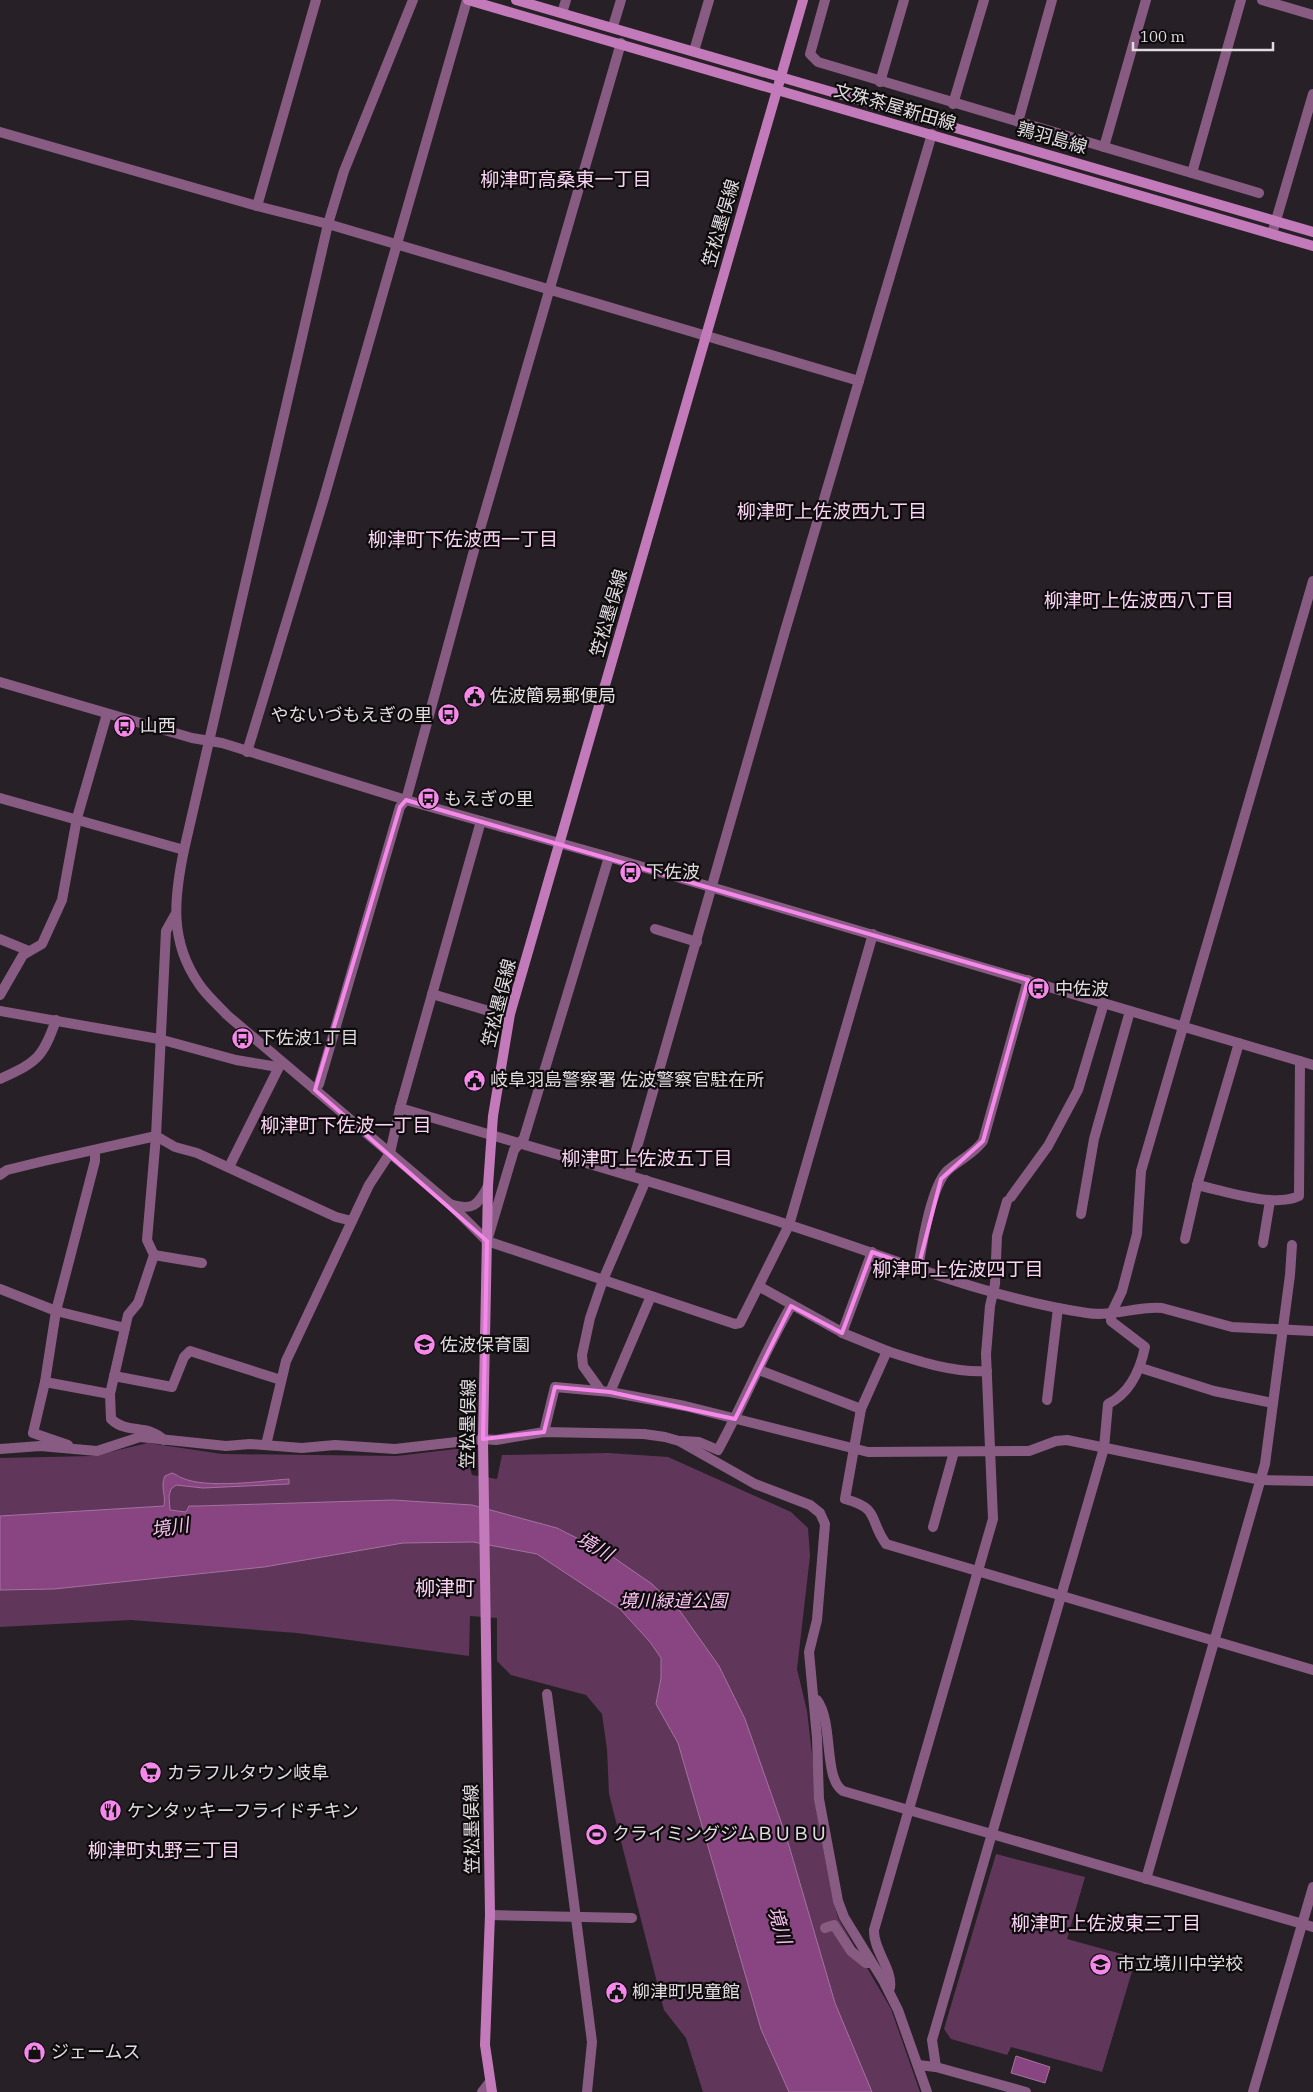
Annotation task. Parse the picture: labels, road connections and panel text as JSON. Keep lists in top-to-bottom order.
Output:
{
  "streets": {
    "main road": ["文殊茶屋新田線", "鶉羽島線", "笠松墨俣線"]
  },
  "crossings": [
    ["文殊茶屋新田線", "笠松墨俣線"],
    ["鶉羽島線", "笠松墨俣線"]
  ],
  "districts": [
    "柳津町高桑東一丁目",
    "柳津町上佐波西九丁目",
    "柳津町下佐波西一丁目",
    "柳津町上佐波西八丁目",
    "柳津町下佐波一丁目",
    "柳津町上佐波五丁目",
    "柳津町上佐波四丁目",
    "柳津町",
    "柳津町丸野三丁目",
    "柳津町上佐波東三丁目"
  ],
  "water": ["境川"],
  "parks": ["境川緑道公園"],
  "places": {
    "public building": ["佐波簡易郵便局", "岐阜羽島警察署 佐波警察官駐在所", "柳津町児童館"],
    "bus stop": [
      "やないづもえぎの里",
      "山西",
      "もえぎの里",
      "下佐波",
      "中佐波",
      "下佐波1丁目"
    ],
    "school or university": ["佐波保育園", "市立境川中学校"],
    "supermarket": ["カラフルタウン岐阜"],
    "restaurant": ["ケンタッキーフライドチキン"],
    "sports": ["クライミングジムＢＵＢＵ"],
    "shop": ["ジェームス"]
  },
  "scale_bar": "100 m"
}
